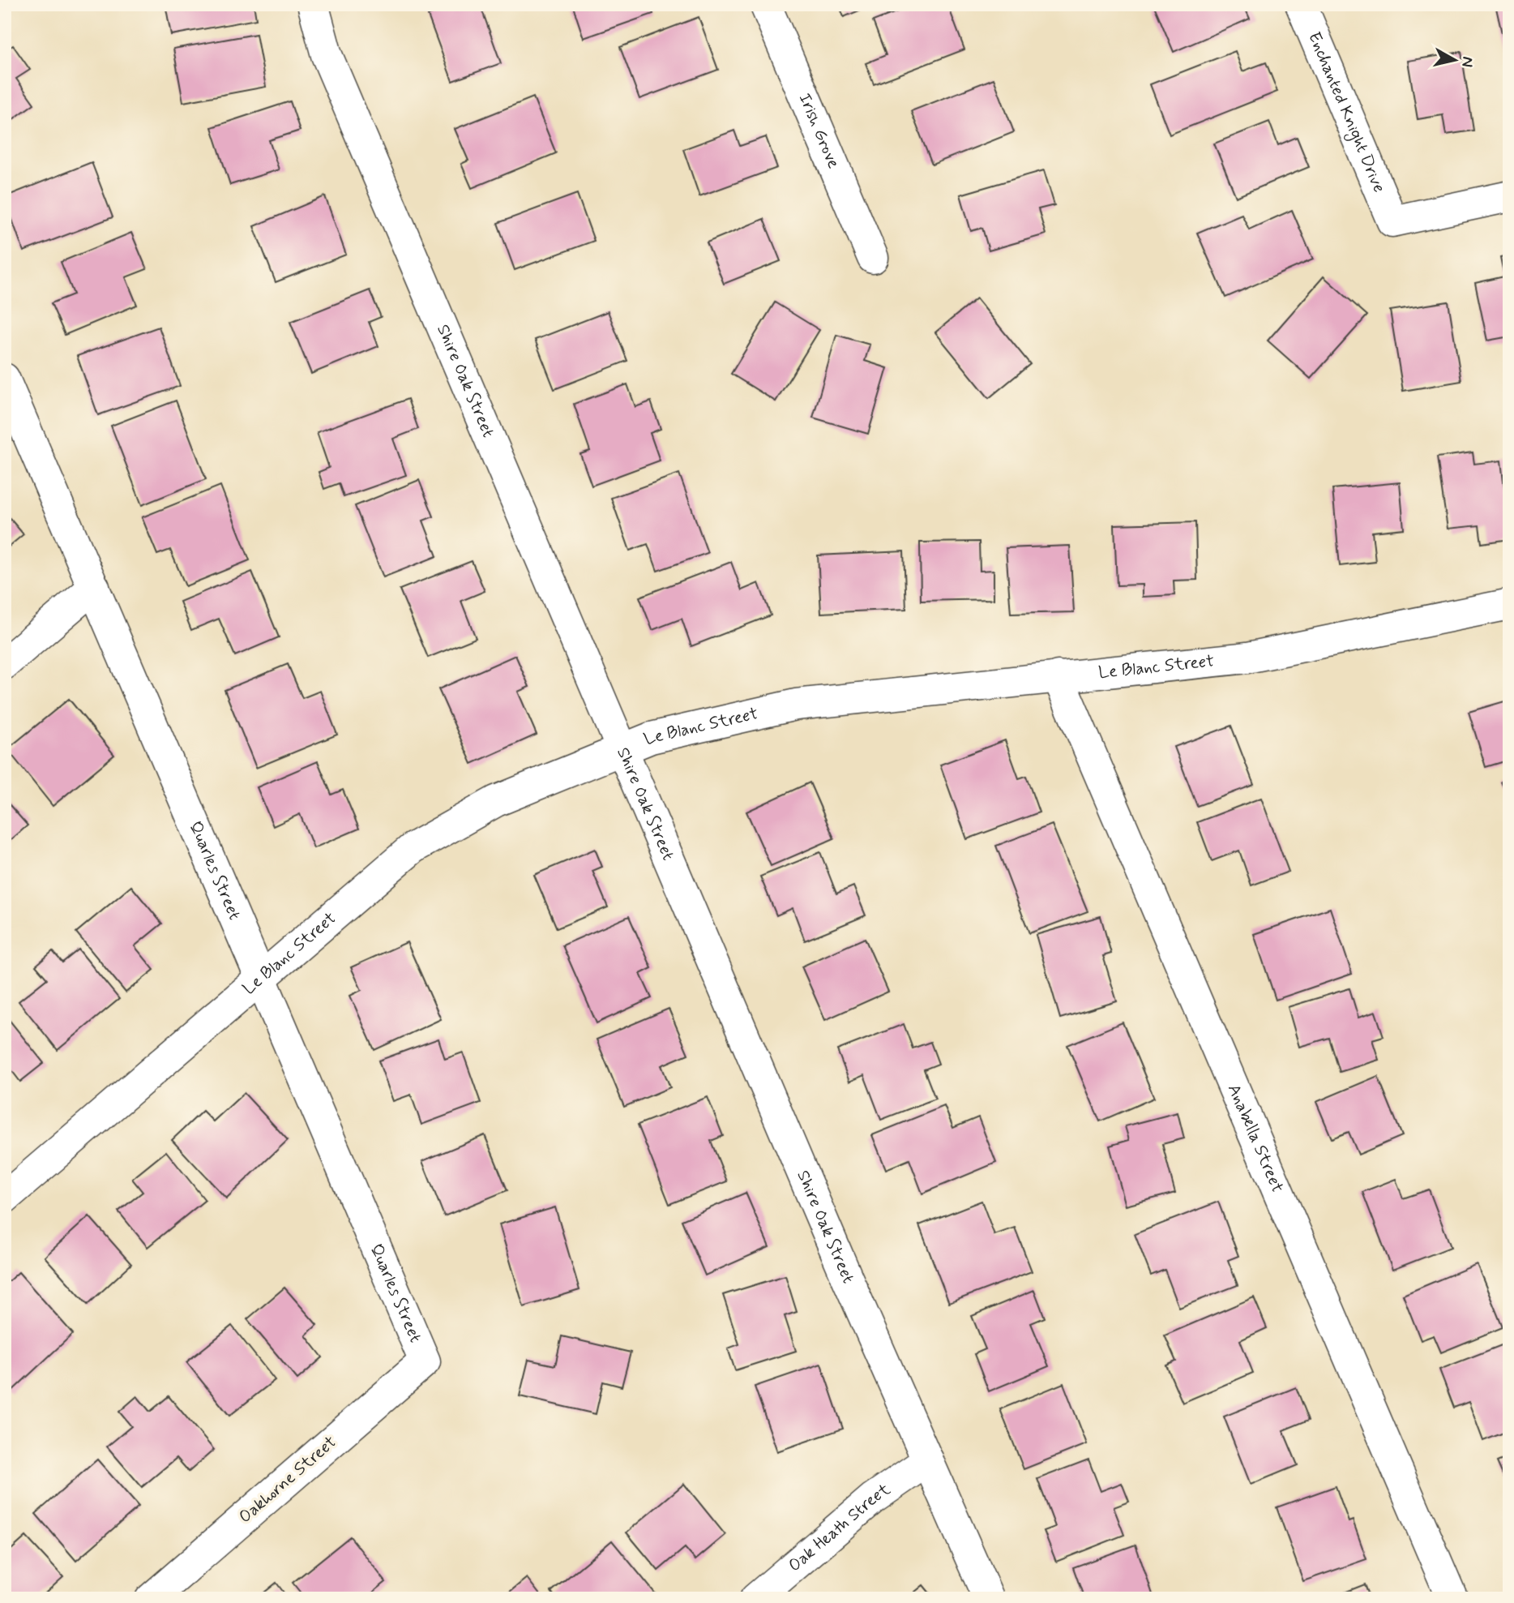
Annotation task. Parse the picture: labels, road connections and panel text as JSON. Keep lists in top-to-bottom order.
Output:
{
  "streets": {
    "street": [
      "Enchanted Knight Drive",
      "Irish Grove",
      "Shire Oak Street",
      "Le Blanc Street",
      "Quarles Street",
      "Anabella Street",
      "Oakhorne Street",
      "Oak Heath Street"
    ]
  },
  "crossings": [
    ["Shire Oak Street", "Le Blanc Street"],
    ["Shire Oak Street", "Oak Heath Street"],
    ["Le Blanc Street", "Quarles Street"],
    ["Le Blanc Street", "Anabella Street"],
    ["Quarles Street", "Oakhorne Street"]
  ],
  "north": "right"
}
